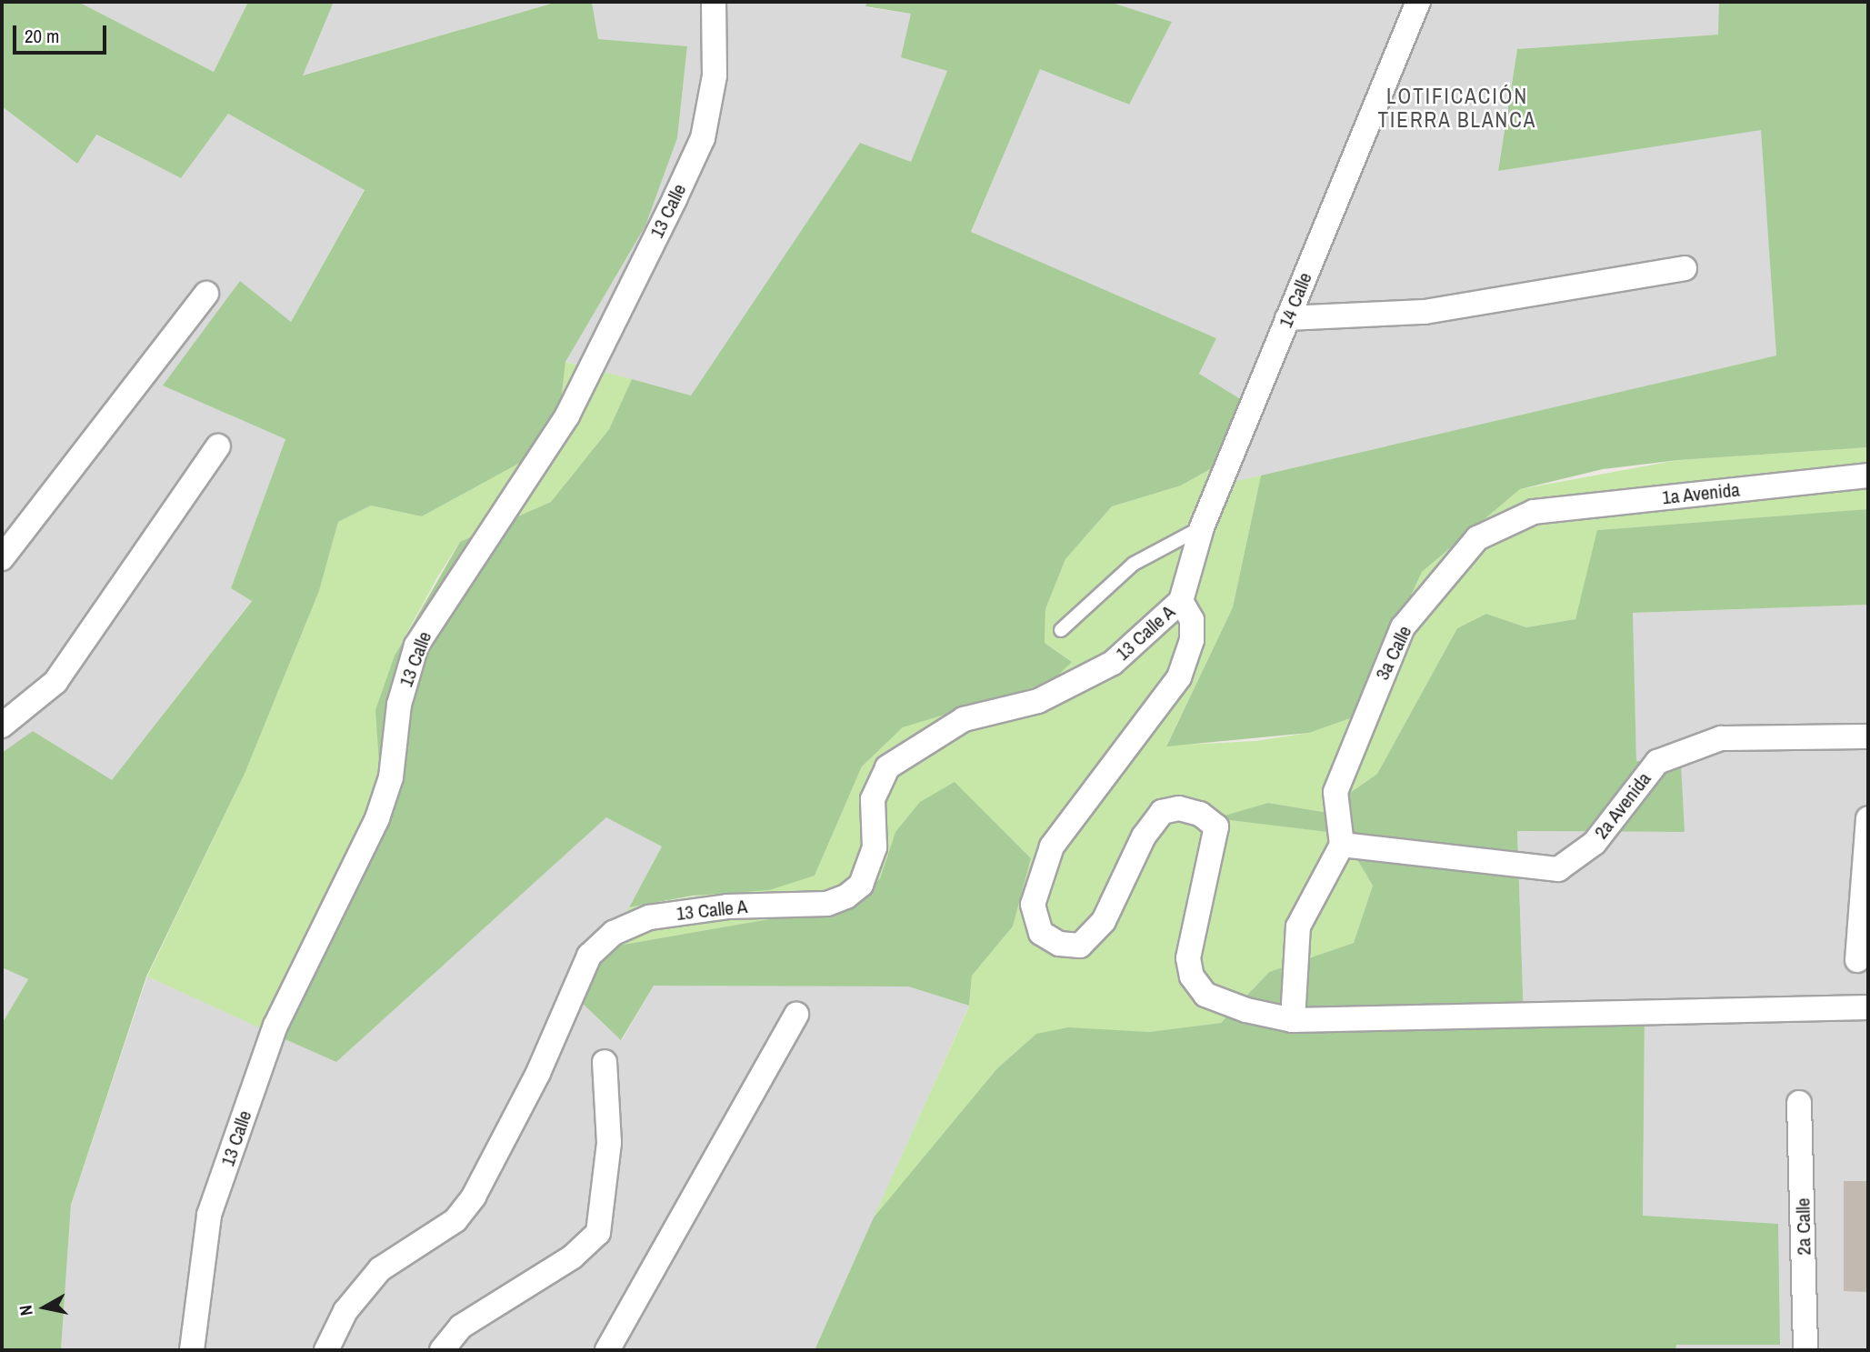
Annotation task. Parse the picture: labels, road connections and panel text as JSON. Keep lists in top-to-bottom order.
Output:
{
  "streets": {
    "street": [
      "13 Calle",
      "14 Calle",
      "1a Avenida",
      "13 Calle A",
      "3a Calle",
      "2a Avenida",
      "2a Calle"
    ]
  },
  "crossings": [
    ["14 Calle", "13 Calle A"],
    ["1a Avenida", "3a Calle"],
    ["3a Calle", "2a Avenida"]
  ],
  "districts": ["LOTIFICACIÓN TIERRA BLANCA"],
  "scale_bar": "20 m",
  "north": "left"
}
